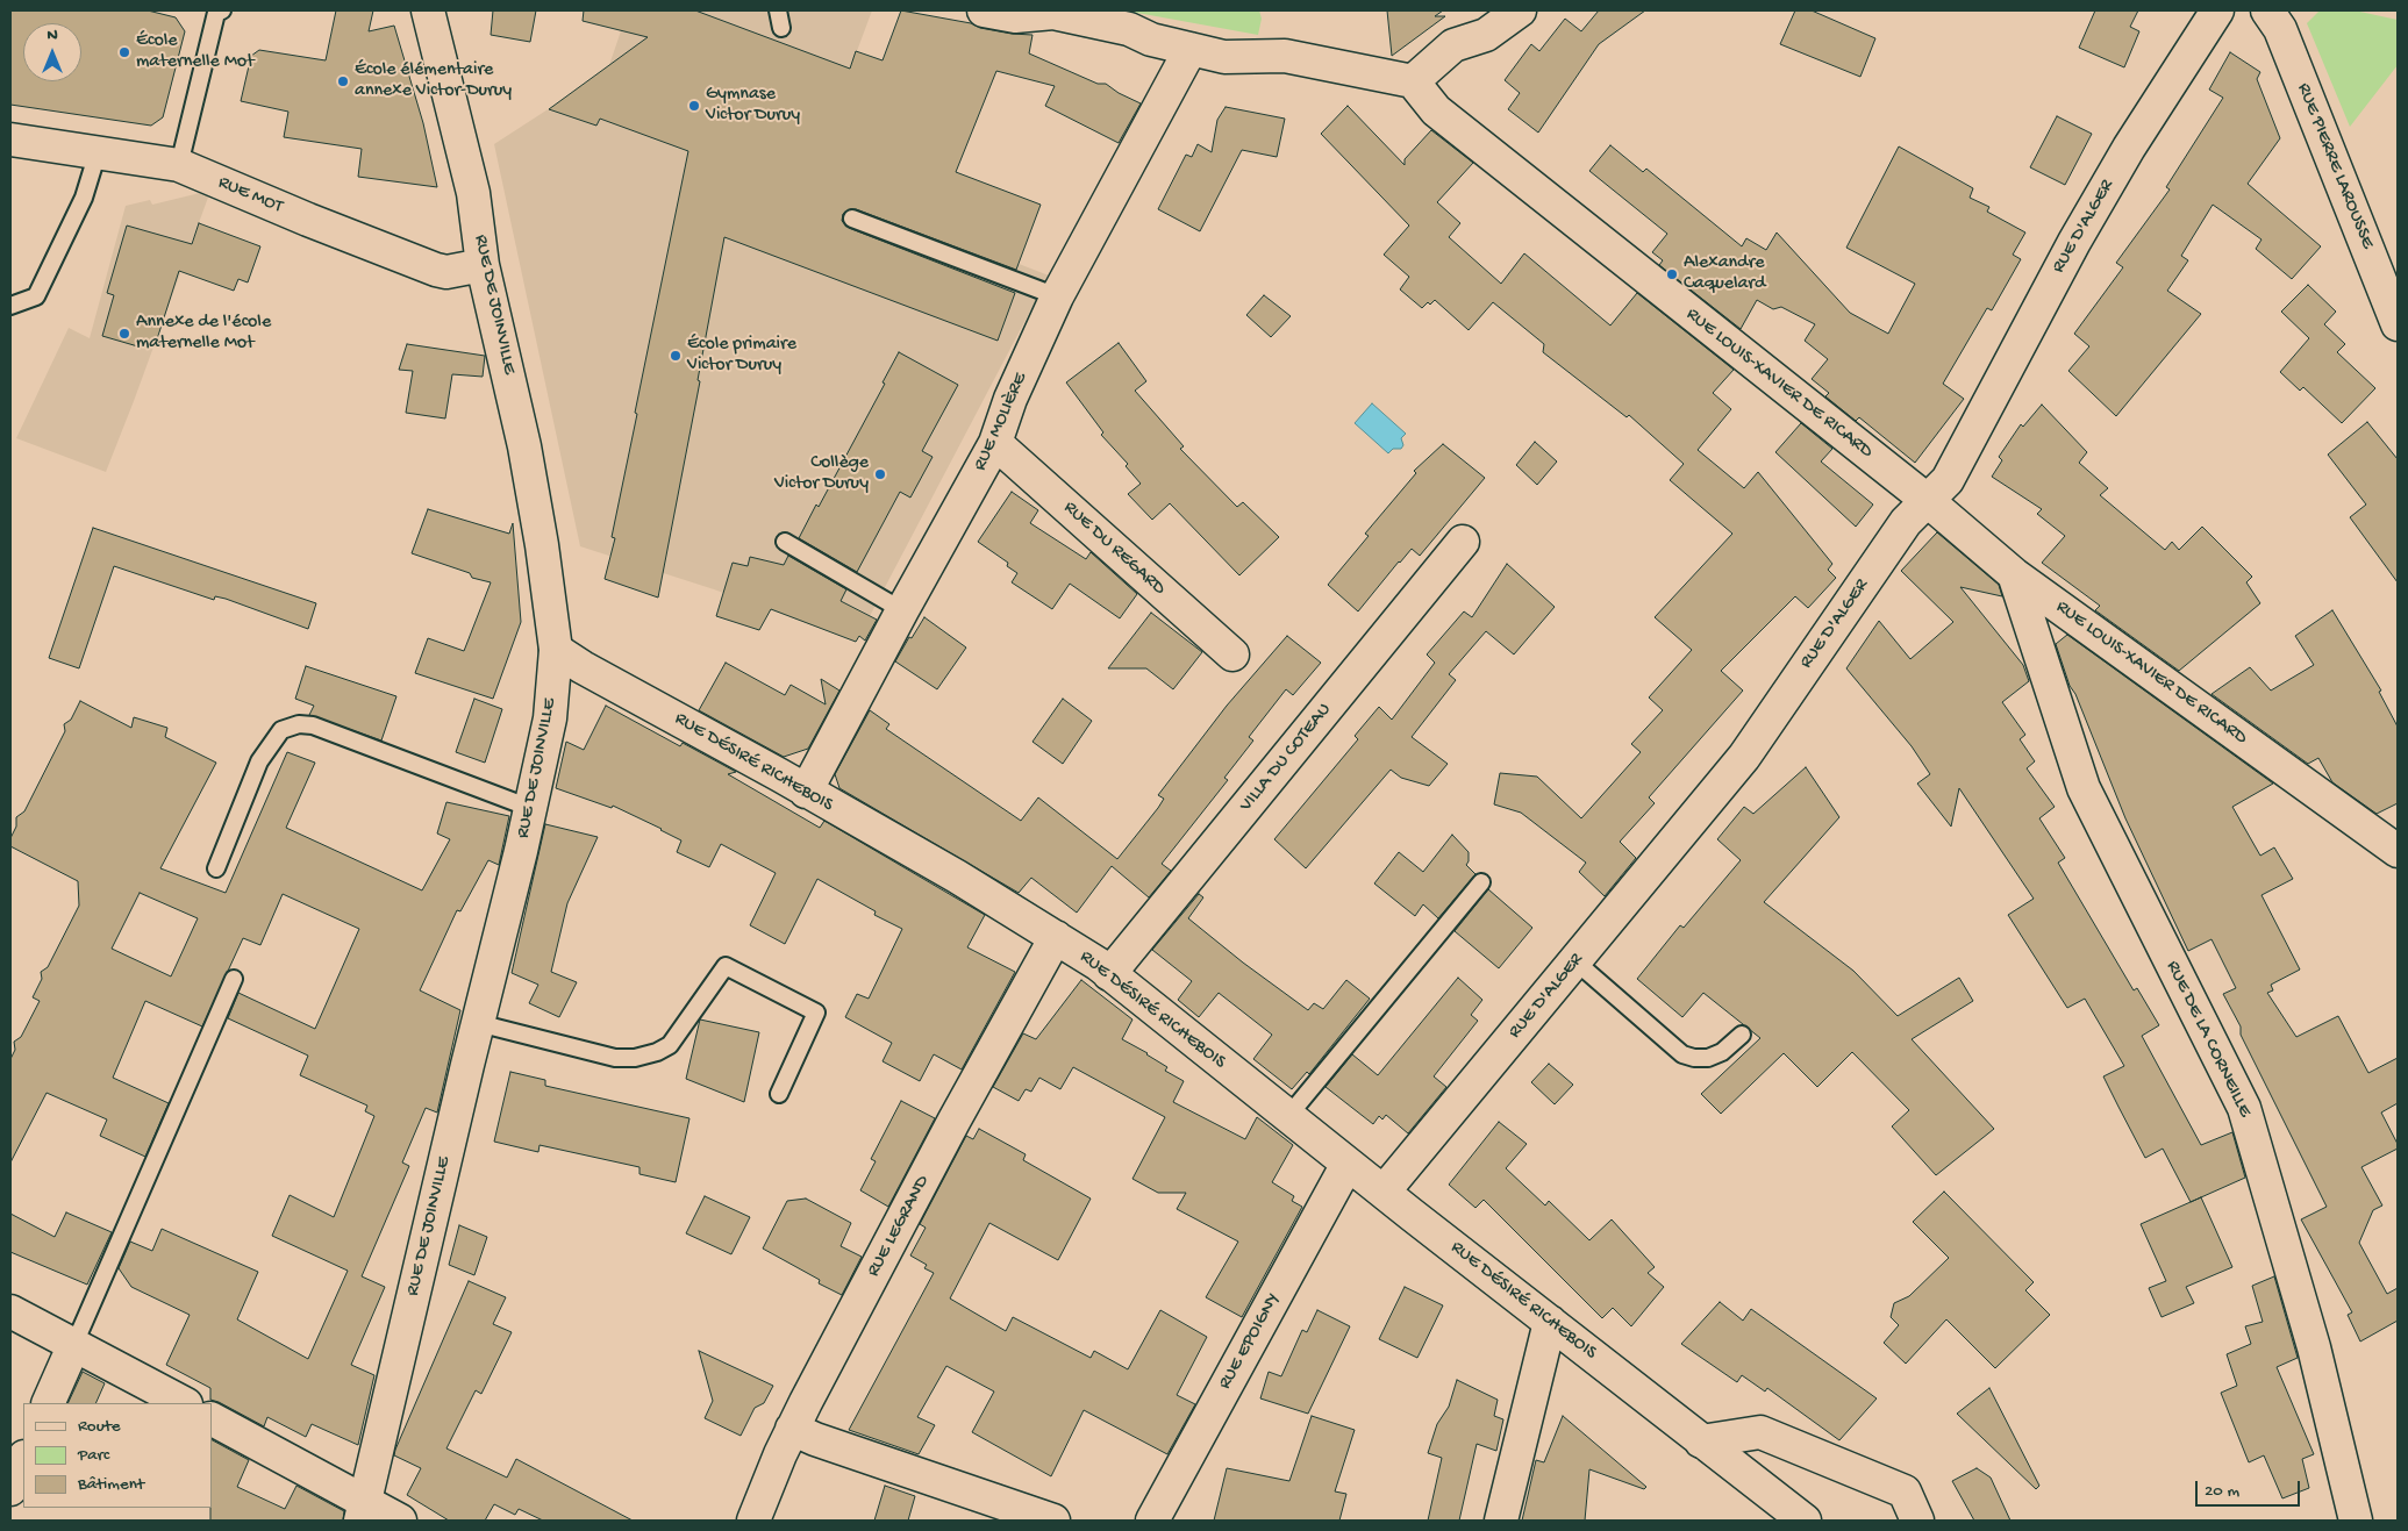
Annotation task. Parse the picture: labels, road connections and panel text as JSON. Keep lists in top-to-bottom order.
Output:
{
  "streets": {
    "street": [
      "RUE PIERRE LAROUSSE",
      "RUE MOT",
      "RUE D'ALGER",
      "RUE DE JOINVILLE",
      "RUE LOUIS-XAVIER DE RICARD",
      "RUE MOLIÈRE",
      "RUE DU REGARD",
      "VILLA DU COTEAU",
      "RUE DÉSIRÉ RICHEBOIS",
      "RUE DE LA CORNEILLE",
      "RUE LEGRAND",
      "RUE EPOIGNY"
    ]
  },
  "crossings": [
    ["RUE MOT", "RUE DE JOINVILLE"],
    ["RUE D'ALGER", "RUE LOUIS-XAVIER DE RICARD"],
    ["RUE D'ALGER", "RUE DÉSIRÉ RICHEBOIS"],
    ["RUE DE JOINVILLE", "RUE DÉSIRÉ RICHEBOIS"],
    ["RUE LOUIS-XAVIER DE RICARD", "RUE DE LA CORNEILLE"],
    ["RUE MOLIÈRE", "RUE DU REGARD"],
    ["RUE MOLIÈRE", "RUE DÉSIRÉ RICHEBOIS"],
    ["VILLA DU COTEAU", "RUE DÉSIRÉ RICHEBOIS"],
    ["RUE DÉSIRÉ RICHEBOIS", "RUE LEGRAND"],
    ["RUE DÉSIRÉ RICHEBOIS", "RUE EPOIGNY"]
  ],
  "places": [
    "École maternelle Mot",
    "École élémentaire annexe Victor-Duruy",
    "Gymnase Victor Duruy",
    "Alexandre Caquelard",
    "Annexe de l'école maternelle Mot",
    "École primaire Victor Duruy",
    "Collège Victor Duruy"
  ],
  "legend": ["Route", "Parc", "Bâtiment"],
  "scale_bar": "20 m",
  "north": "top"
}
